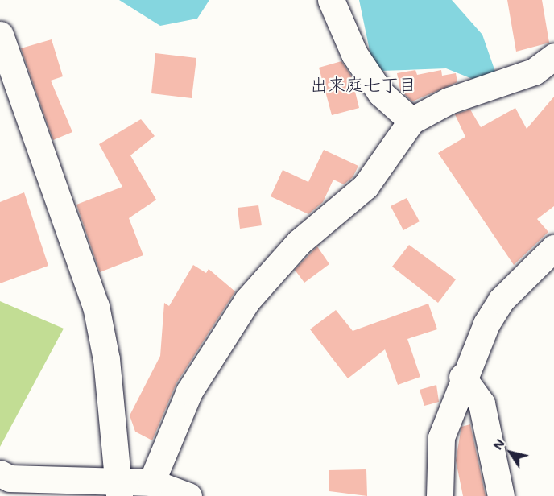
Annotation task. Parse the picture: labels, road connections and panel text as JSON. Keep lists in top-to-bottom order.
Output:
{
  "districts": ["出来庭七丁目"],
  "north": "top left"
}
